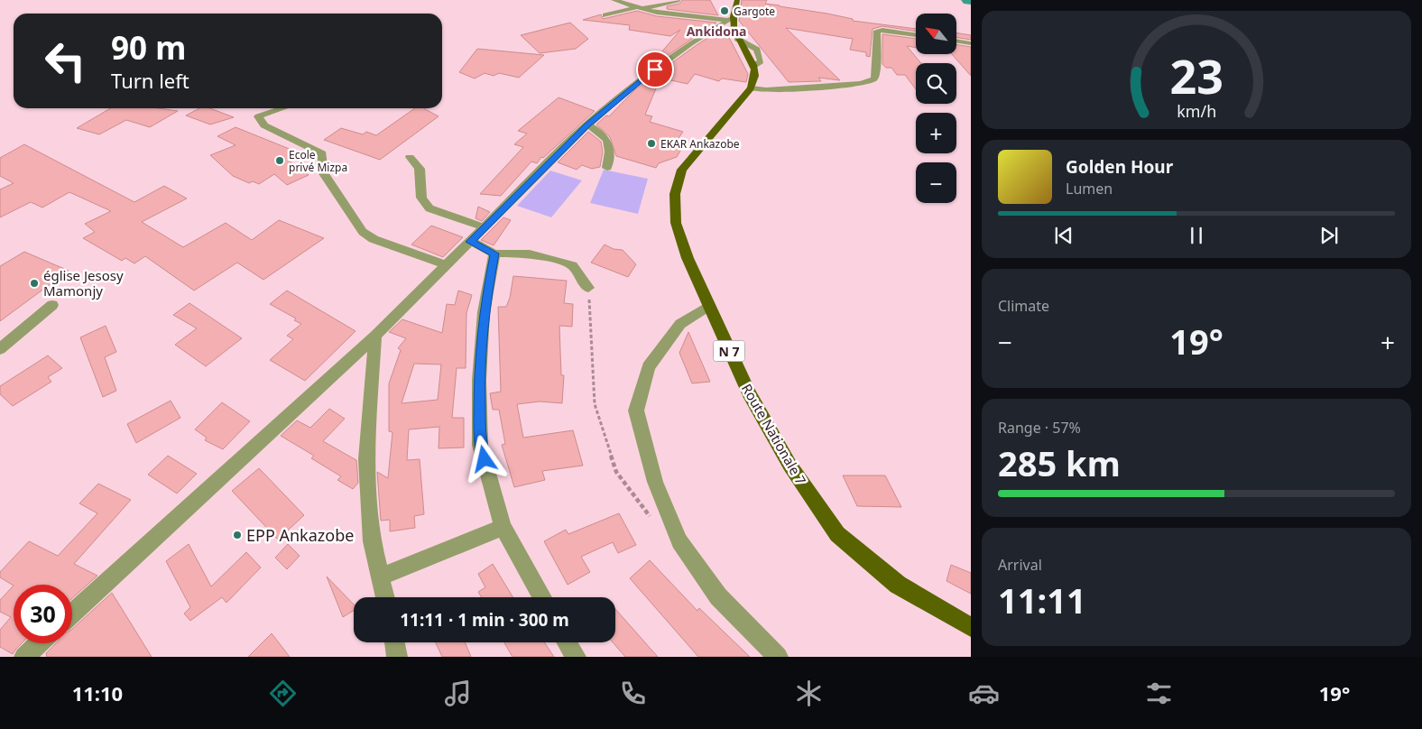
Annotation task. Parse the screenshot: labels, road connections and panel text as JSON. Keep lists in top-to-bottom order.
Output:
{
  "streets": {
    "main road": ["N 7", "Route Nationale 7"]
  },
  "districts": ["Ankidona"],
  "places": [
    "Gargote",
    "EKAR Ankazobe",
    "Ecole privé Mizpa",
    "église Jesosy Mamonjy",
    "EPP Ankazobe"
  ],
  "north": "top left",
  "page": {
    "map_buttons": ["+", "−"],
    "turn": ["90 m", "Turn left"],
    "song": ["Golden Hour", "Lumen"],
    "tile": [
      "Climate",
      ["Range · 57%", "285 km"],
      ["Arrival", "11:11"]
    ],
    "heat": ["−", "19°", "+"],
    "limit": "30",
    "trip": "11:11 · 1 min · 300 m",
    "tabs": ["11:10", "19°"],
    "gauge": ["23", "km/h"]
  }
}
